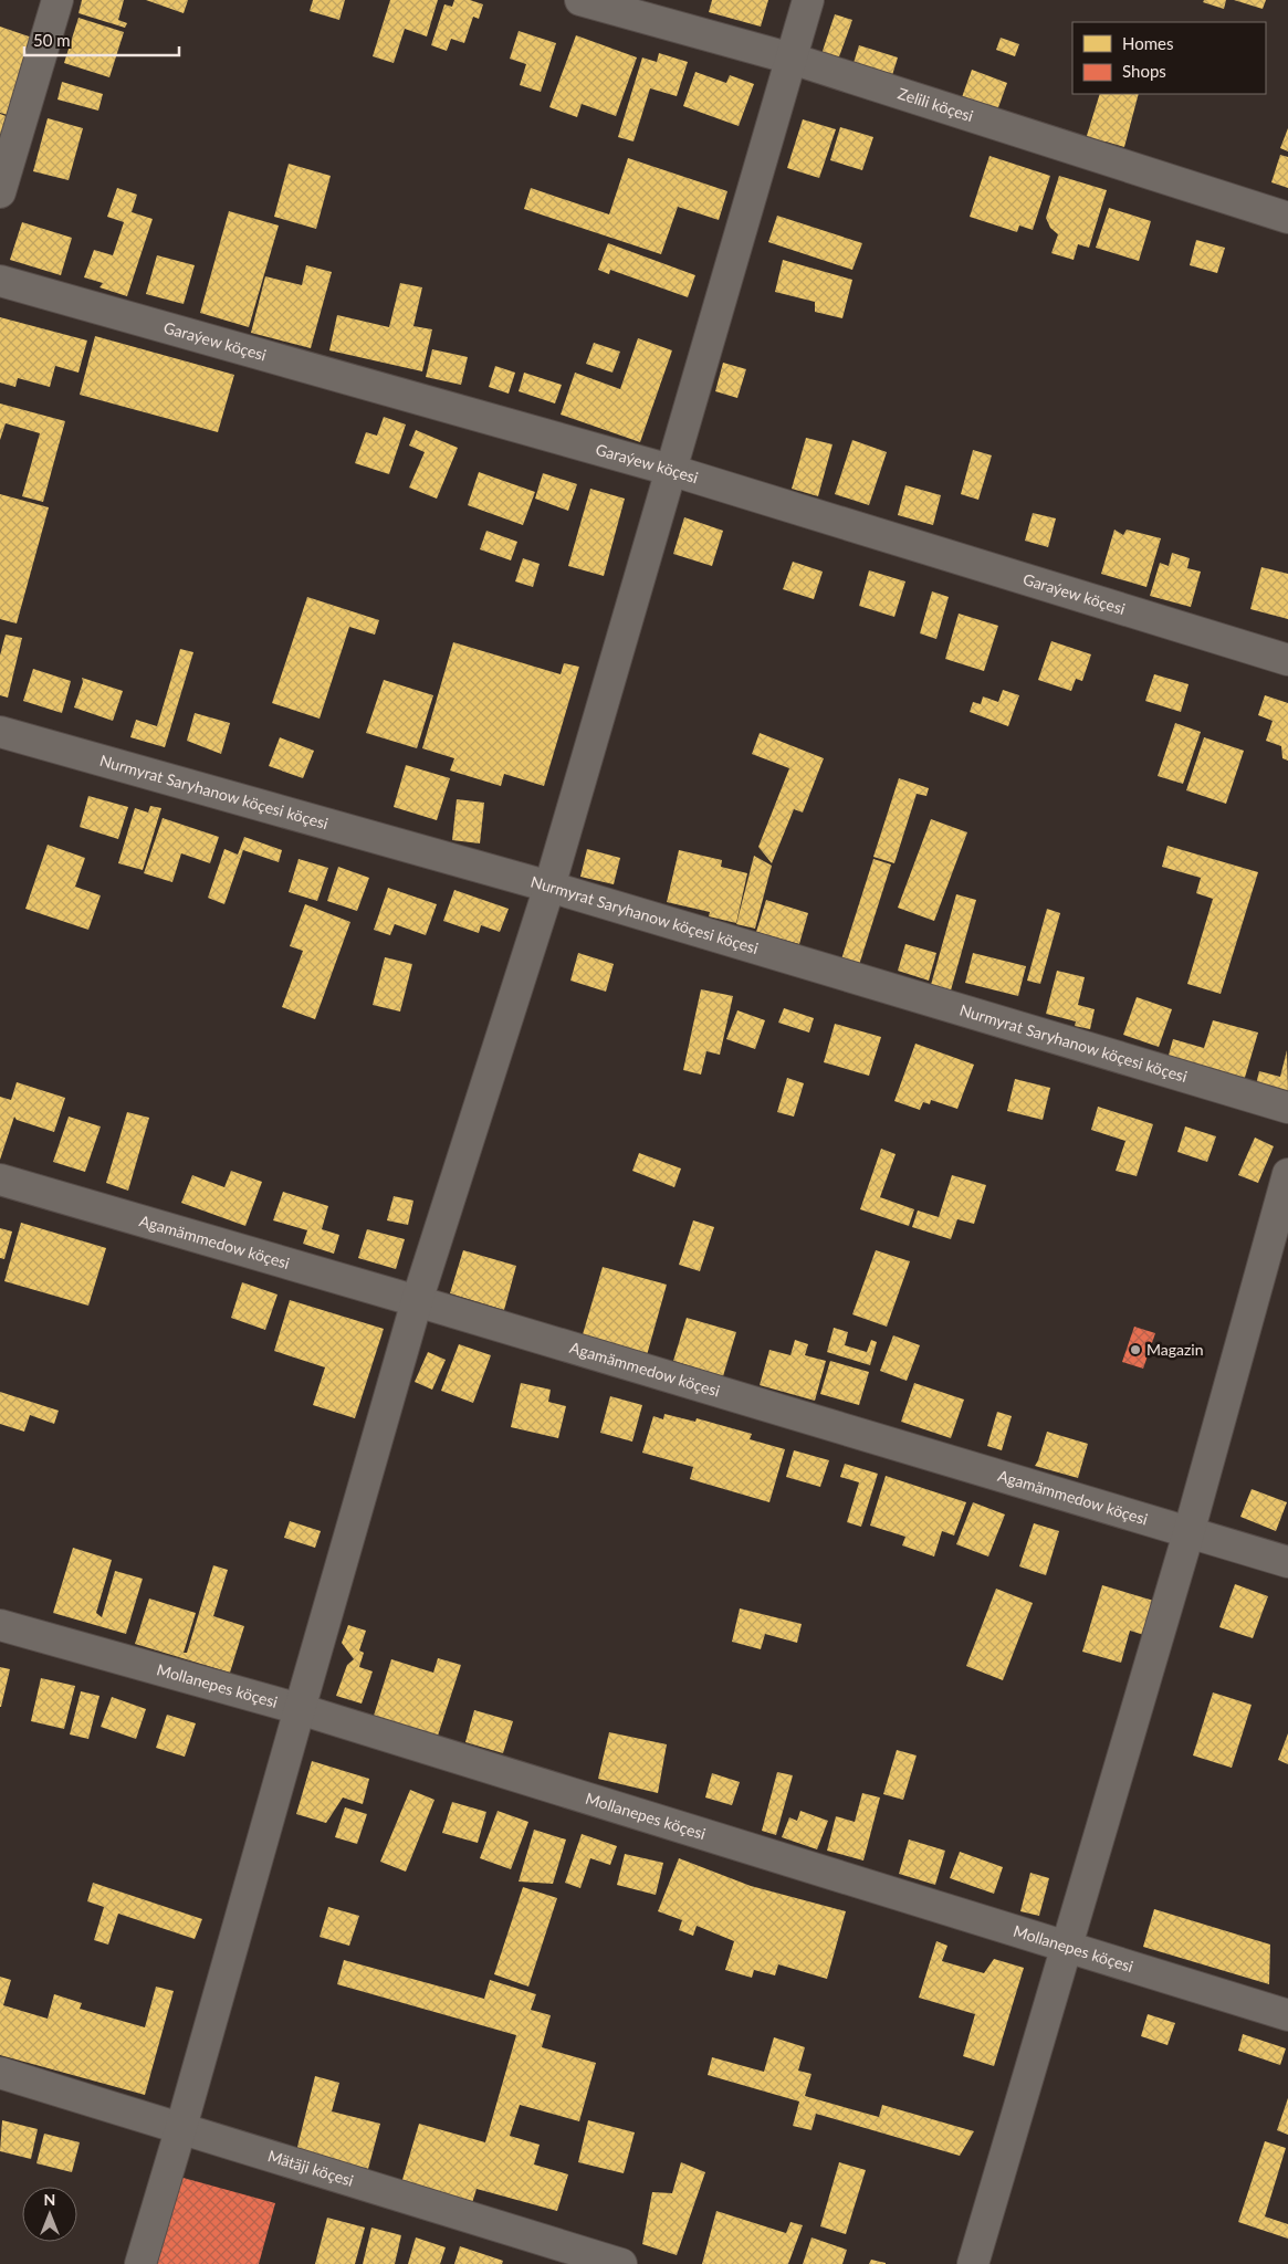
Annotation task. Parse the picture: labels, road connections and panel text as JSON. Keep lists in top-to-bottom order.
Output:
{
  "streets": {
    "street": [
      "Zelili köçesi",
      "Garaýew köçesi",
      "Nurmyrat Saryhanow köçesi köçesi",
      "Agamämmedow köçesi",
      "Mollanepes köçesi",
      "Mätäji köçesi"
    ]
  },
  "places": ["Magazin"],
  "legend": ["Homes", "Shops"],
  "scale_bar": "50 m",
  "north": "top"
}
